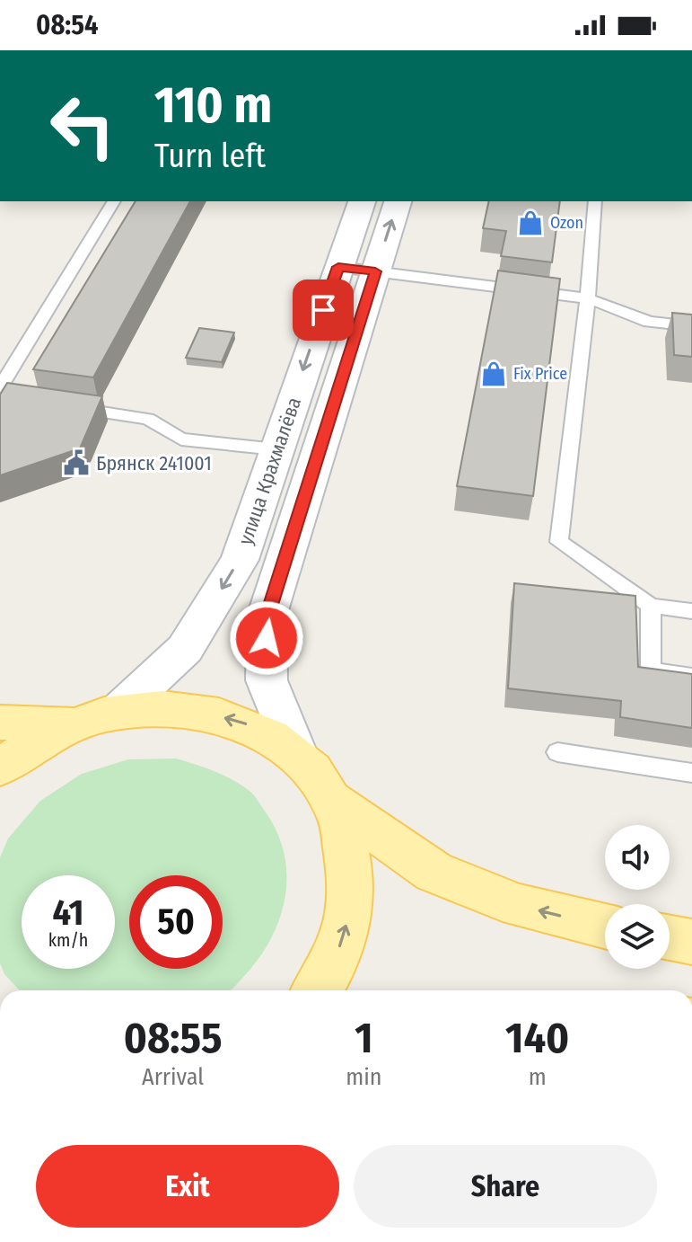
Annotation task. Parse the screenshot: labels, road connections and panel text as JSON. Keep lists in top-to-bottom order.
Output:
{
  "streets": {
    "main road": ["улица Крахмалёва"]
  },
  "places": {
    "shop": ["Ozon", "Fix Price"],
    "public building": ["Брянск 241001"]
  },
  "page": {
    "status": "08:54",
    "turn": ["110 m", "Turn left"],
    "speed": "41 km/h",
    "limit": "50",
    "eta": [
      "08:55",
      "Arrival",
      "1",
      "min",
      "140",
      "m"
    ],
    "buttons": ["Exit", "Share"]
  }
}
